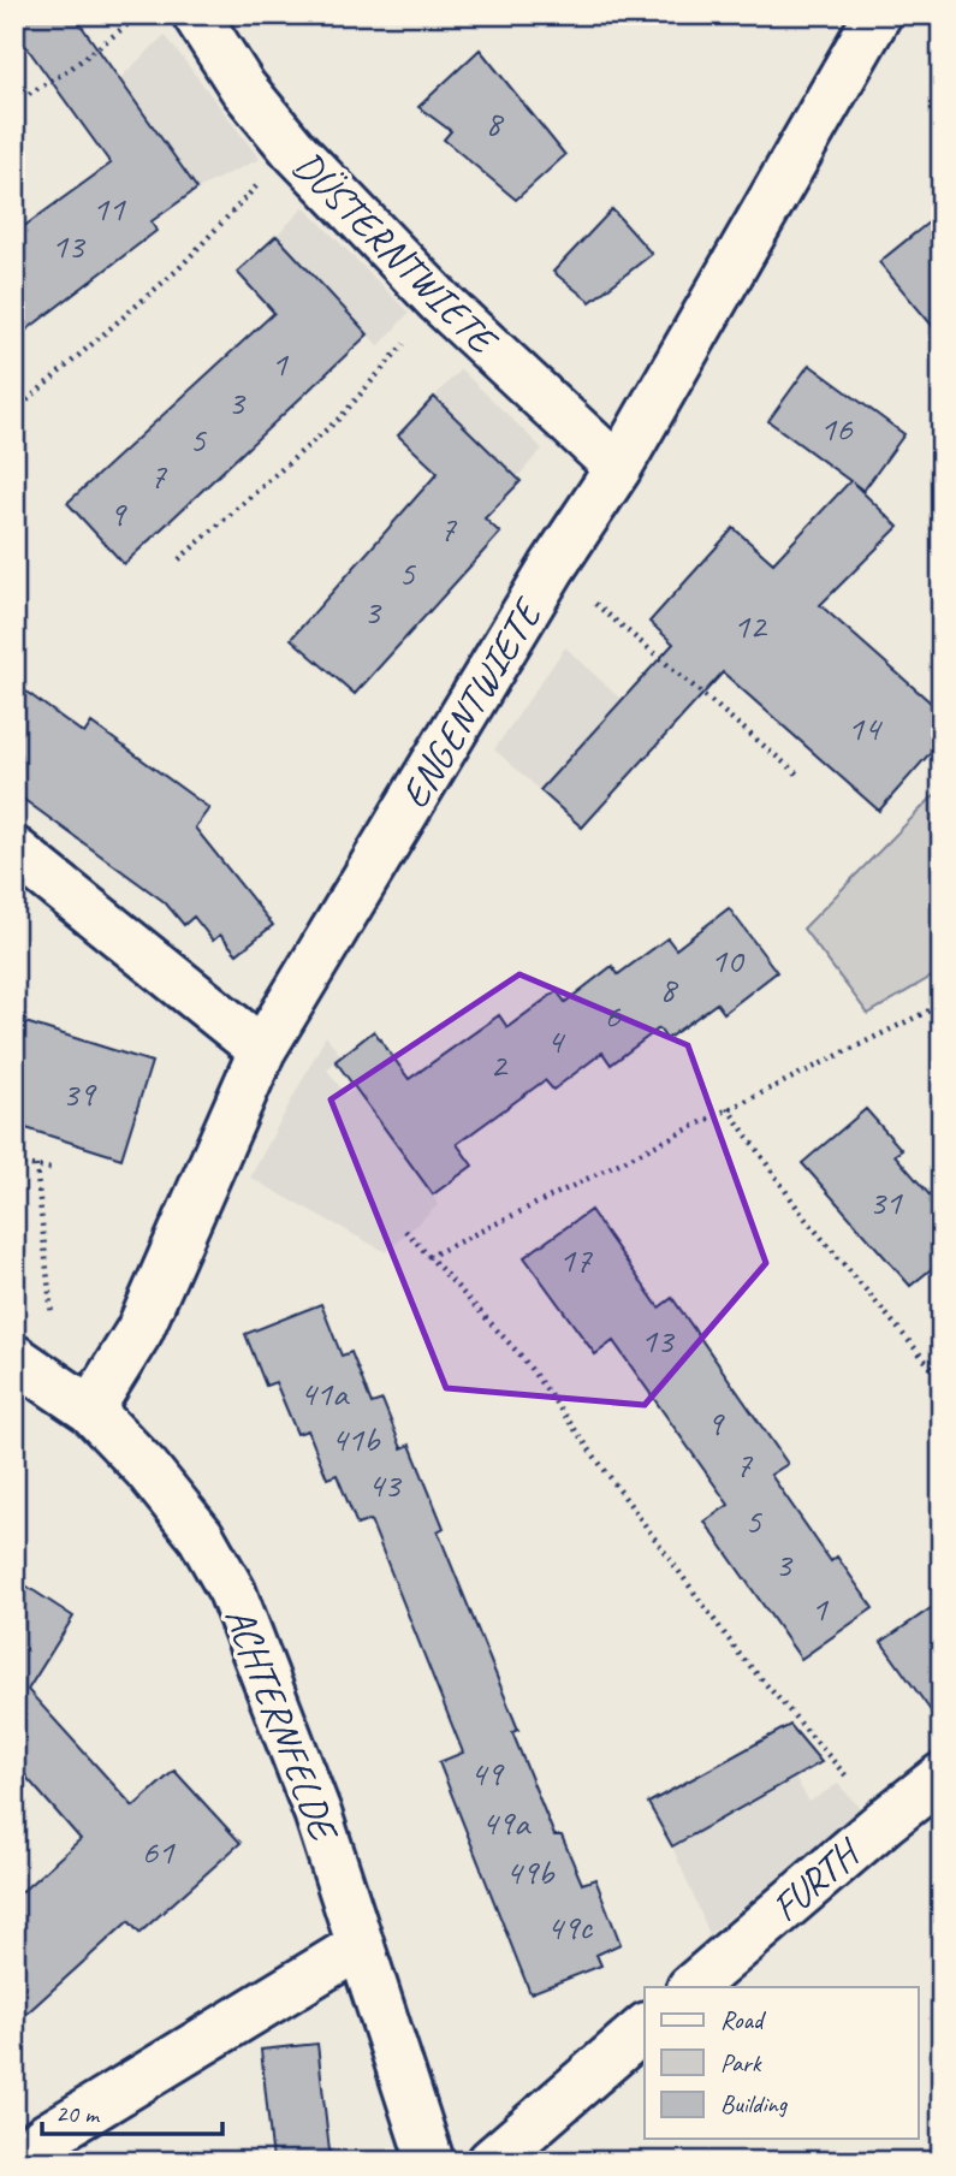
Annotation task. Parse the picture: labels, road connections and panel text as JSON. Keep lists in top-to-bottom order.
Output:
{
  "streets": {
    "street": [
      "DÜSTERNTWIETE",
      "ENGENTWIETE",
      "ACHTERNFELDE",
      "FURTH"
    ]
  },
  "crossings": [
    ["DÜSTERNTWIETE", "ENGENTWIETE"],
    ["ENGENTWIETE", "ACHTERNFELDE"]
  ],
  "house_numbers": [
    "8",
    "11",
    "13",
    "1",
    "3",
    "16",
    "5",
    "7",
    "9",
    "7",
    "5",
    "3",
    "12",
    "14",
    "10",
    "8",
    "6",
    "4",
    "2",
    "39",
    "31",
    "17",
    "13",
    "41a",
    "9",
    "41b",
    "7",
    "43",
    "5",
    "3",
    "1",
    "49",
    "49a",
    "61",
    "49b",
    "49c"
  ],
  "legend": ["Road", "Park", "Building"],
  "scale_bar": "20 m"
}
